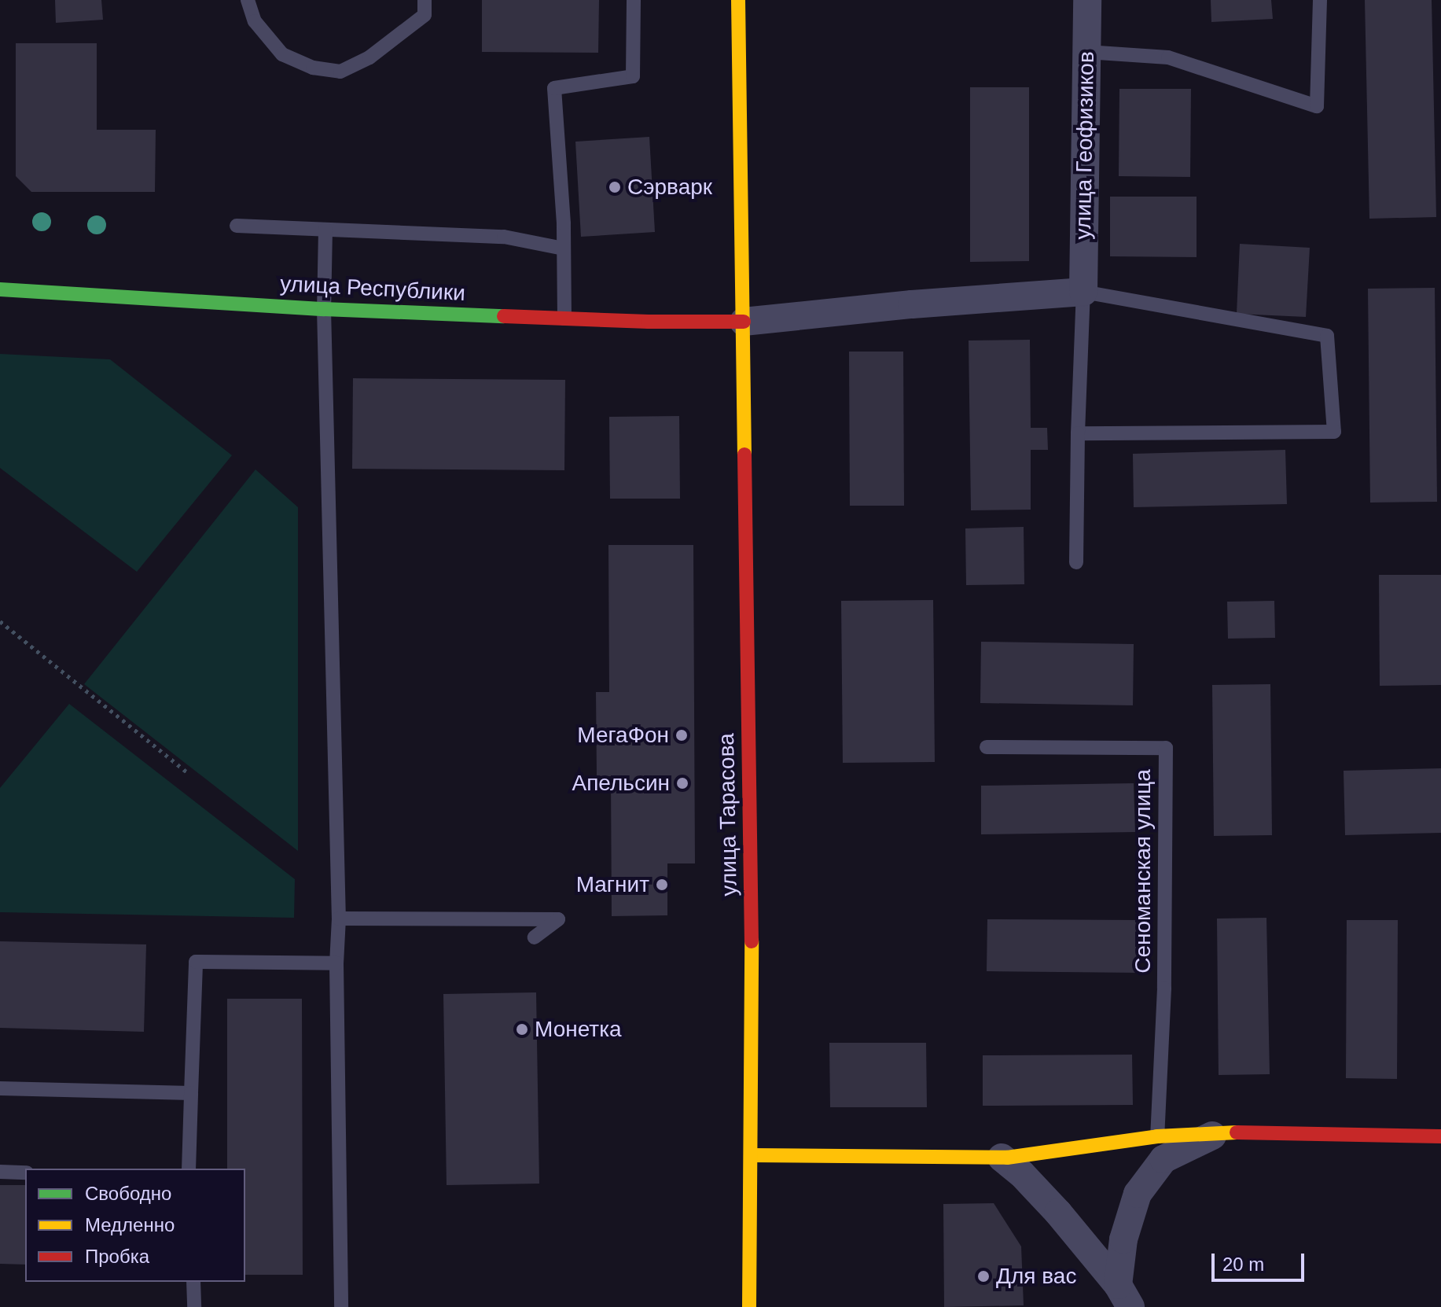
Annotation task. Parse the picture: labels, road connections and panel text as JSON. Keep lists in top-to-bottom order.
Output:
{
  "streets": {
    "street": ["улица Геофизиков", "улица Республики", "улица Тарасова"],
    "lane": ["Сеноманская улица"]
  },
  "crossings": [
    ["улица Республики", "улица Тарасова"]
  ],
  "places": [
    "Сэрварк",
    "МегаФон",
    "Апельсин",
    "Магнит",
    "Монетка",
    "Для вас"
  ],
  "legend": ["Свободно", "Медленно", "Пробка"],
  "scale_bar": "20 m"
}
